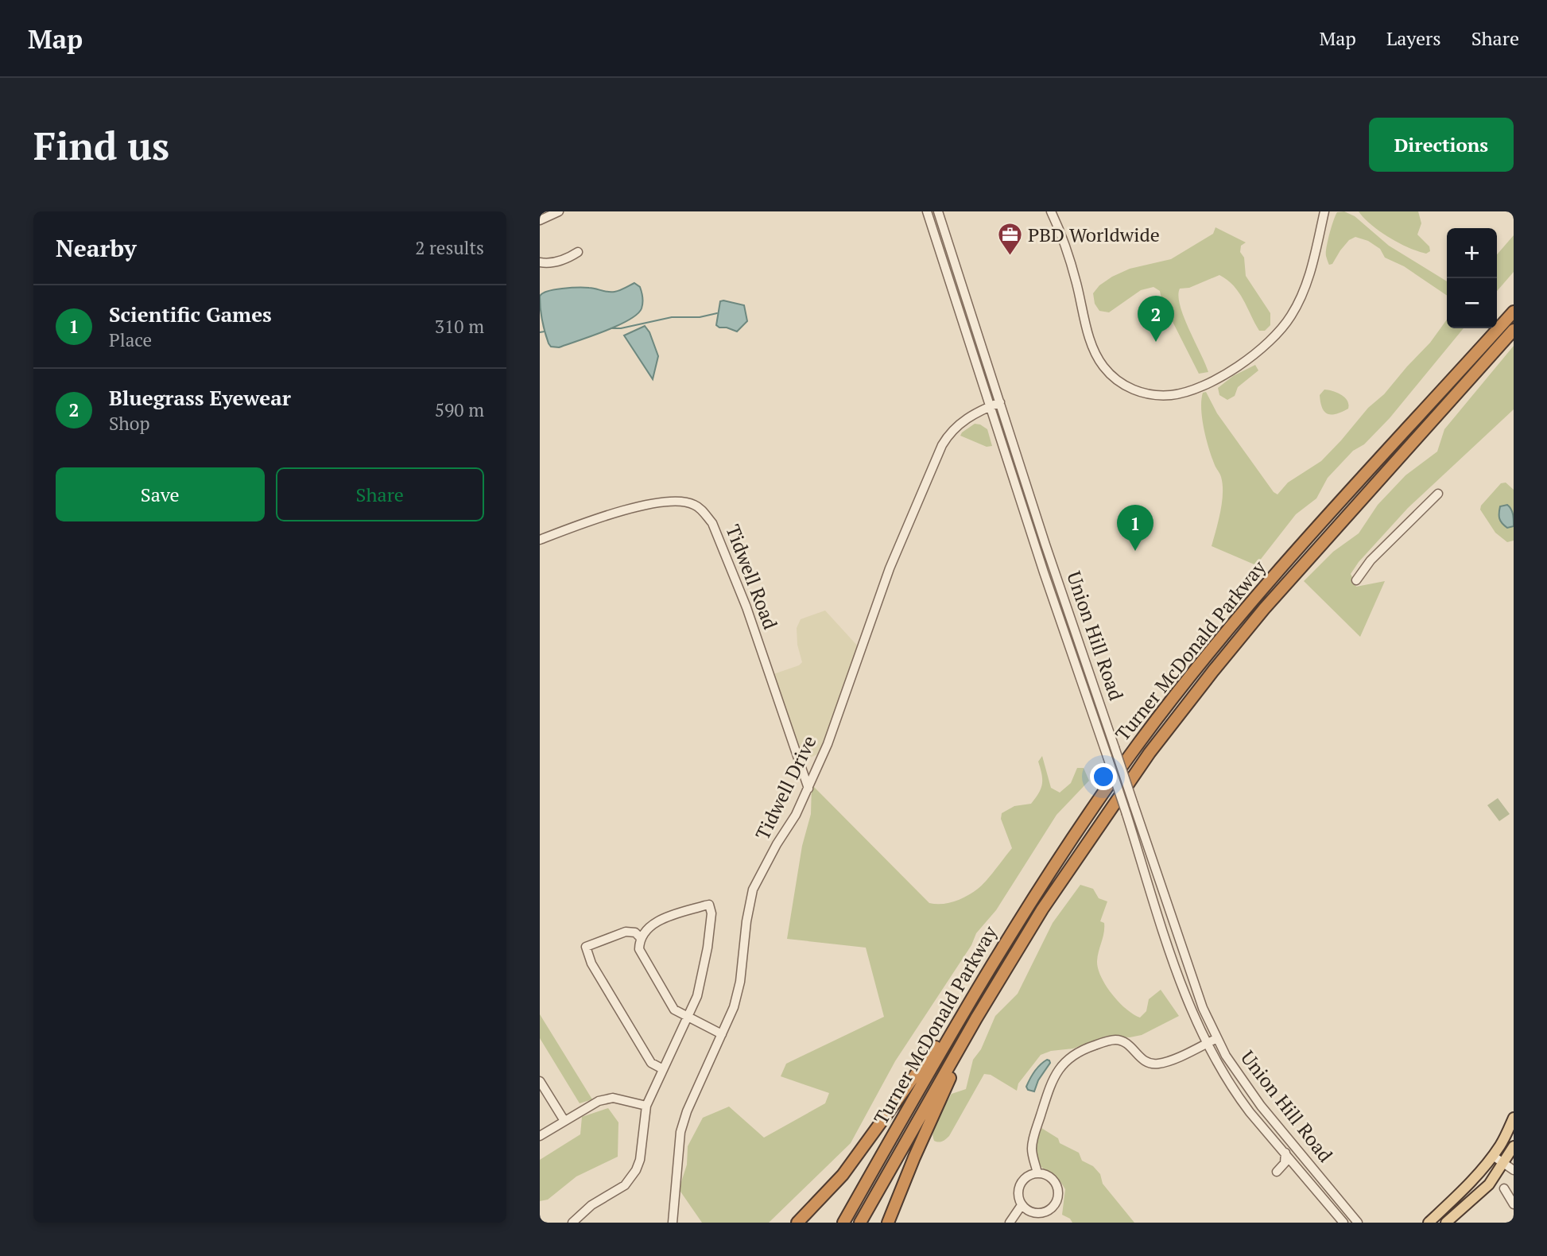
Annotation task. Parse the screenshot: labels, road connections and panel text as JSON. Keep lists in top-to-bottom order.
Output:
{
  "streets": {
    "highway": ["Turner McDonald Parkway"],
    "street": ["Tidwell Road", "Union Hill Road", "Tidwell Drive"]
  },
  "crossings": [
    ["Tidwell Road", "Tidwell Drive"],
    ["Union Hill Road", "Tidwell Drive"]
  ],
  "places": {
    "office": ["PBD Worldwide"]
  },
  "page": {
    "header": "Map",
    "nav": ["Map", "Layers", "Share"],
    "buttons": [
      "Directions",
      ["Save", "Share"]
    ],
    "title": "Find us",
    "heading": ["Nearby", "2 results"],
    "map_buttons": ["+", "−"],
    "list": [
      {
        "mark": "1",
        "name": "Scientific Games",
        "note": "Place",
        "value": "310 m"
      },
      {
        "mark": "2",
        "name": "Bluegrass Eyewear",
        "note": "Shop",
        "value": "590 m"
      }
    ],
    "pins": ["2", "1"]
  }
}
